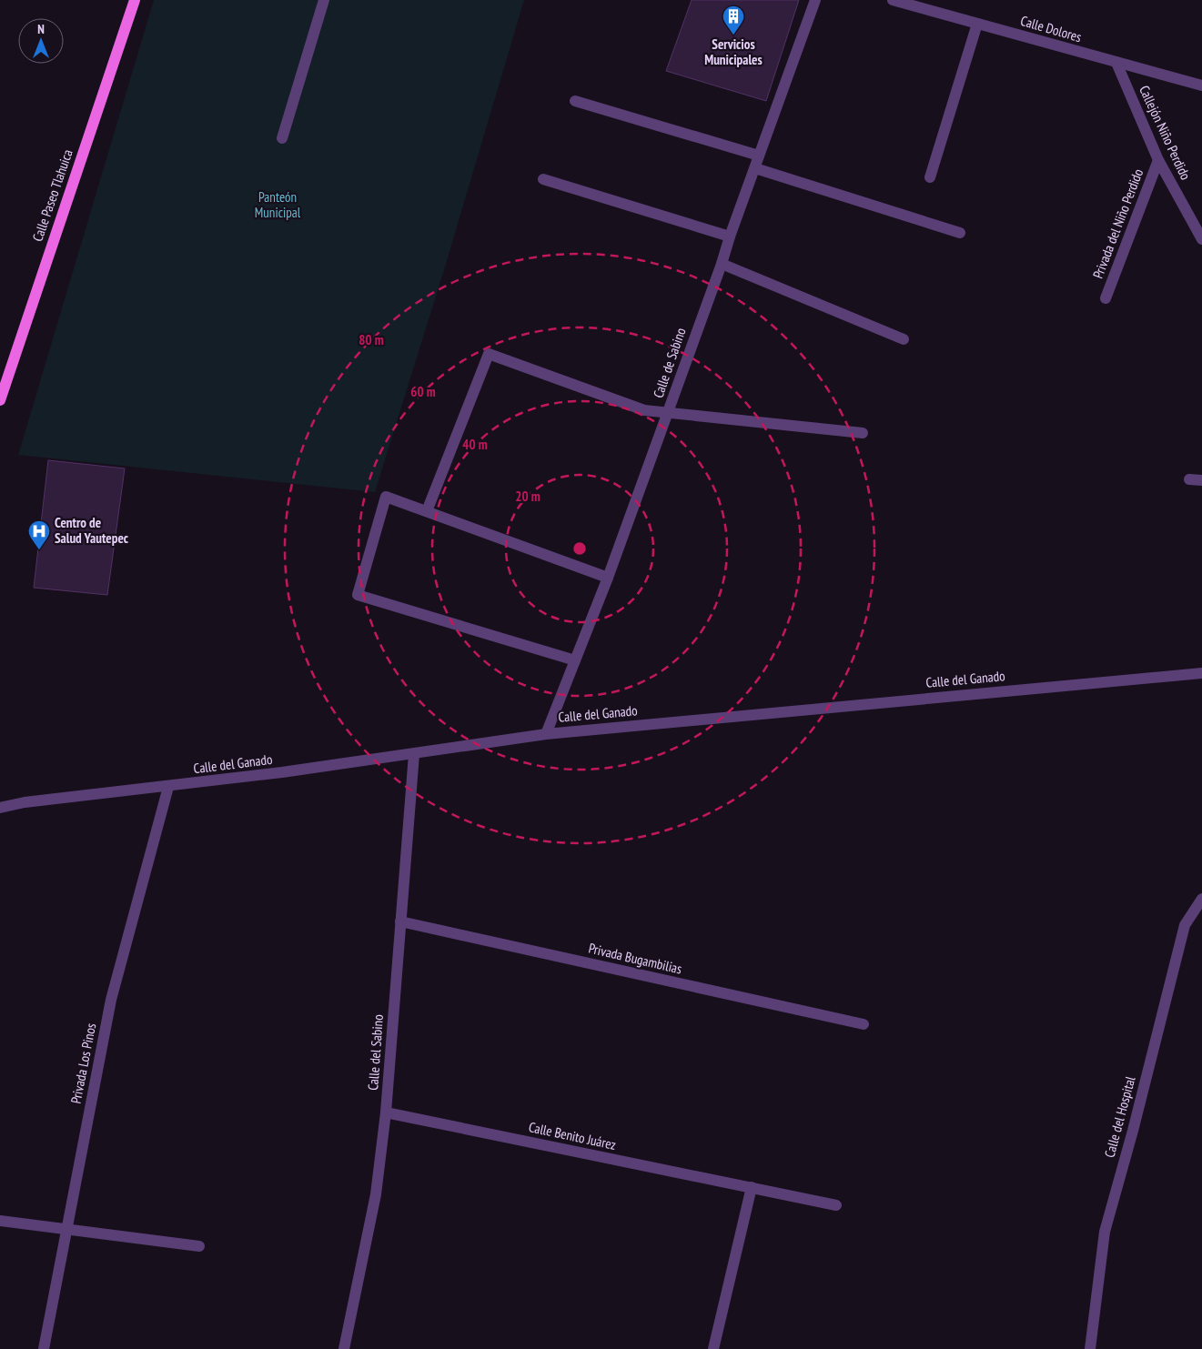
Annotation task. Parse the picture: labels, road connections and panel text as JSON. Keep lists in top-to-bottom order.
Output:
{
  "streets": {
    "main road": ["Calle Paseo Tlahuica"],
    "street": [
      "Calle Dolores",
      "Callejón Niño Perdido",
      "Privada del Niño Perdido",
      "Calle de Sabino",
      "Calle del Ganado",
      "Privada Bugambilias",
      "Calle del Sabino",
      "Privada Los Pinos",
      "Calle del Hospital",
      "Calle Benito Juárez"
    ]
  },
  "crossings": [
    ["Calle Dolores", "Callejón Niño Perdido"],
    ["Callejón Niño Perdido", "Privada del Niño Perdido"],
    ["Calle de Sabino", "Calle del Ganado"],
    ["Calle del Ganado", "Calle del Sabino"],
    ["Calle del Ganado", "Privada Los Pinos"],
    ["Privada Bugambilias", "Calle del Sabino"],
    ["Calle del Sabino", "Calle Benito Juárez"]
  ],
  "parks": ["Panteón Municipal"],
  "places": {
    "building": ["Servicios Municipales"],
    "hospital": ["Centro de Salud Yautepec"]
  },
  "north": "top",
  "rings": [
    "80 m",
    "60 m",
    "40 m",
    "20 m"
  ]
}
